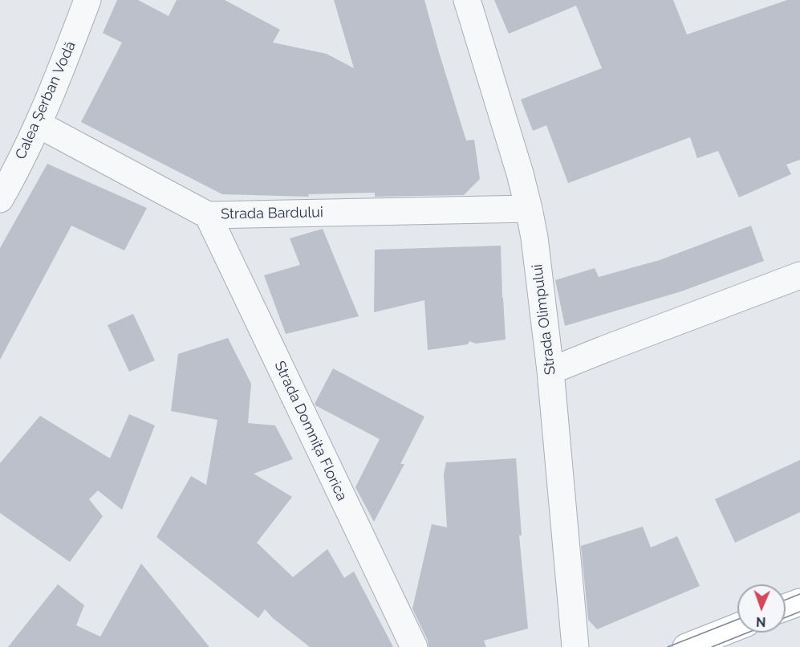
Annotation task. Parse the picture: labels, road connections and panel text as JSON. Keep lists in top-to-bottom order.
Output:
{
  "streets": {
    "street": [
      "Calea Șerban Vodă",
      "Strada Bardului",
      "Strada Olimpului",
      "Strada Domnița Florica"
    ]
  },
  "crossings": [
    ["Calea Șerban Vodă", "Strada Bardului"],
    ["Strada Bardului", "Strada Olimpului"],
    ["Strada Bardului", "Strada Domnița Florica"]
  ],
  "north": "bottom"
}
